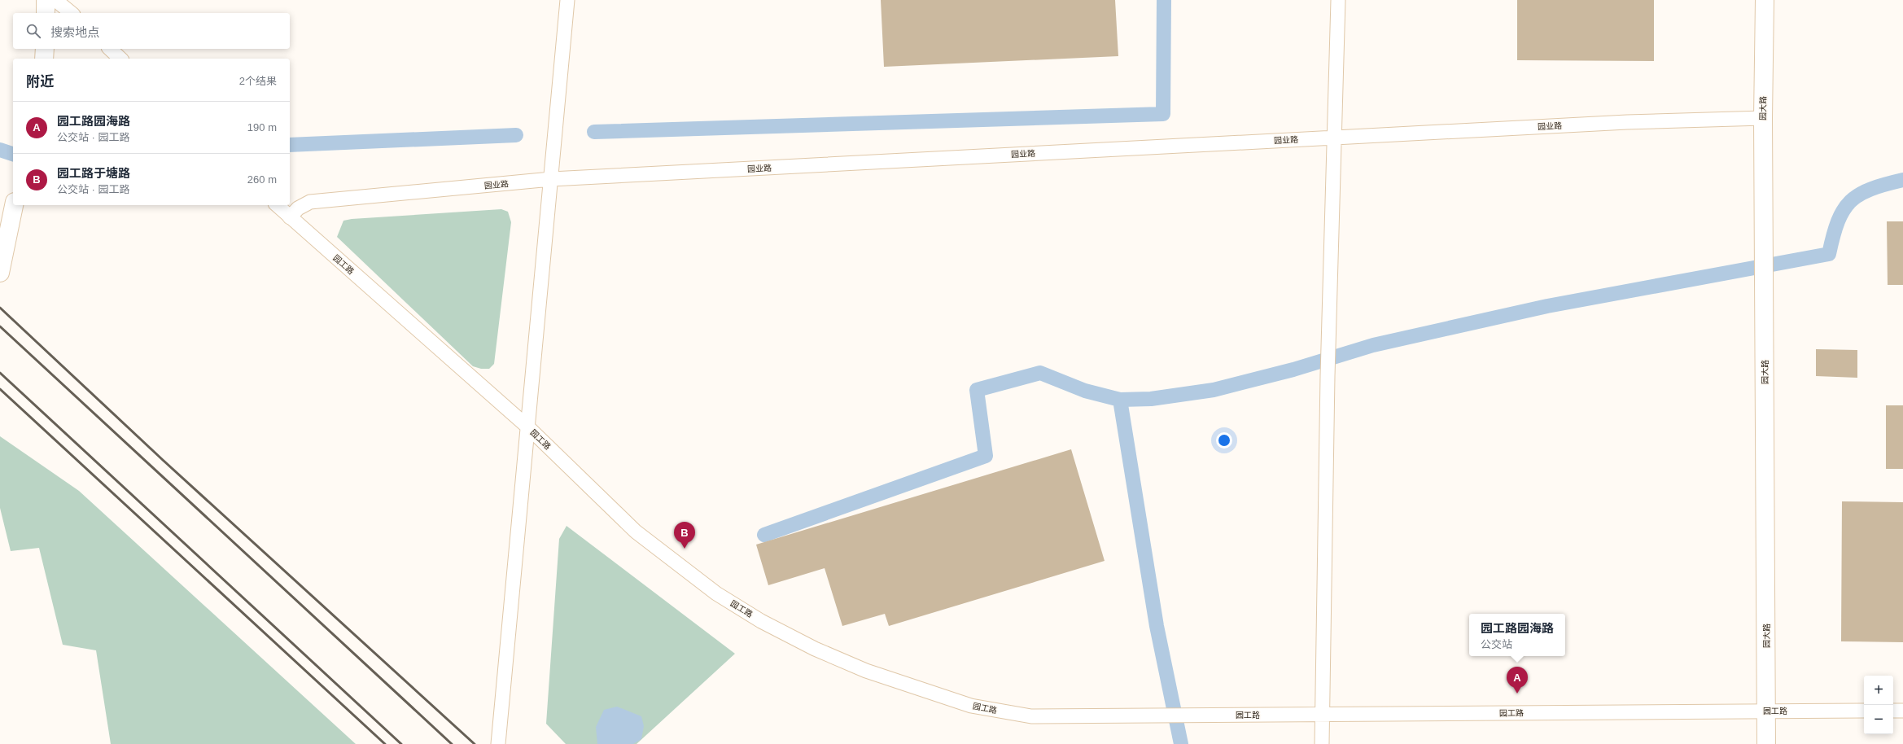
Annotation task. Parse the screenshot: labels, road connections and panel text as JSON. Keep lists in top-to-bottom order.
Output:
{
  "streets": {
    "street": ["园大路", "园业路", "园工路"]
  },
  "crossings": [
    ["园大路", "园业路"],
    ["园大路", "园工路"],
    ["园业路", "园工路"]
  ],
  "page": {
    "search": "搜索地点",
    "heading": ["附近", "2个结果"],
    "list": [
      {
        "mark": "A",
        "name": "园工路园海路",
        "note": "公交站 · 园工路",
        "value": "190 m"
      },
      {
        "mark": "B",
        "name": "园工路于塘路",
        "note": "公交站 · 园工路",
        "value": "260 m"
      }
    ],
    "pins": ["B", "A"],
    "popup": ["园工路园海路", "公交站"],
    "map_buttons": ["+", "−"]
  }
}
